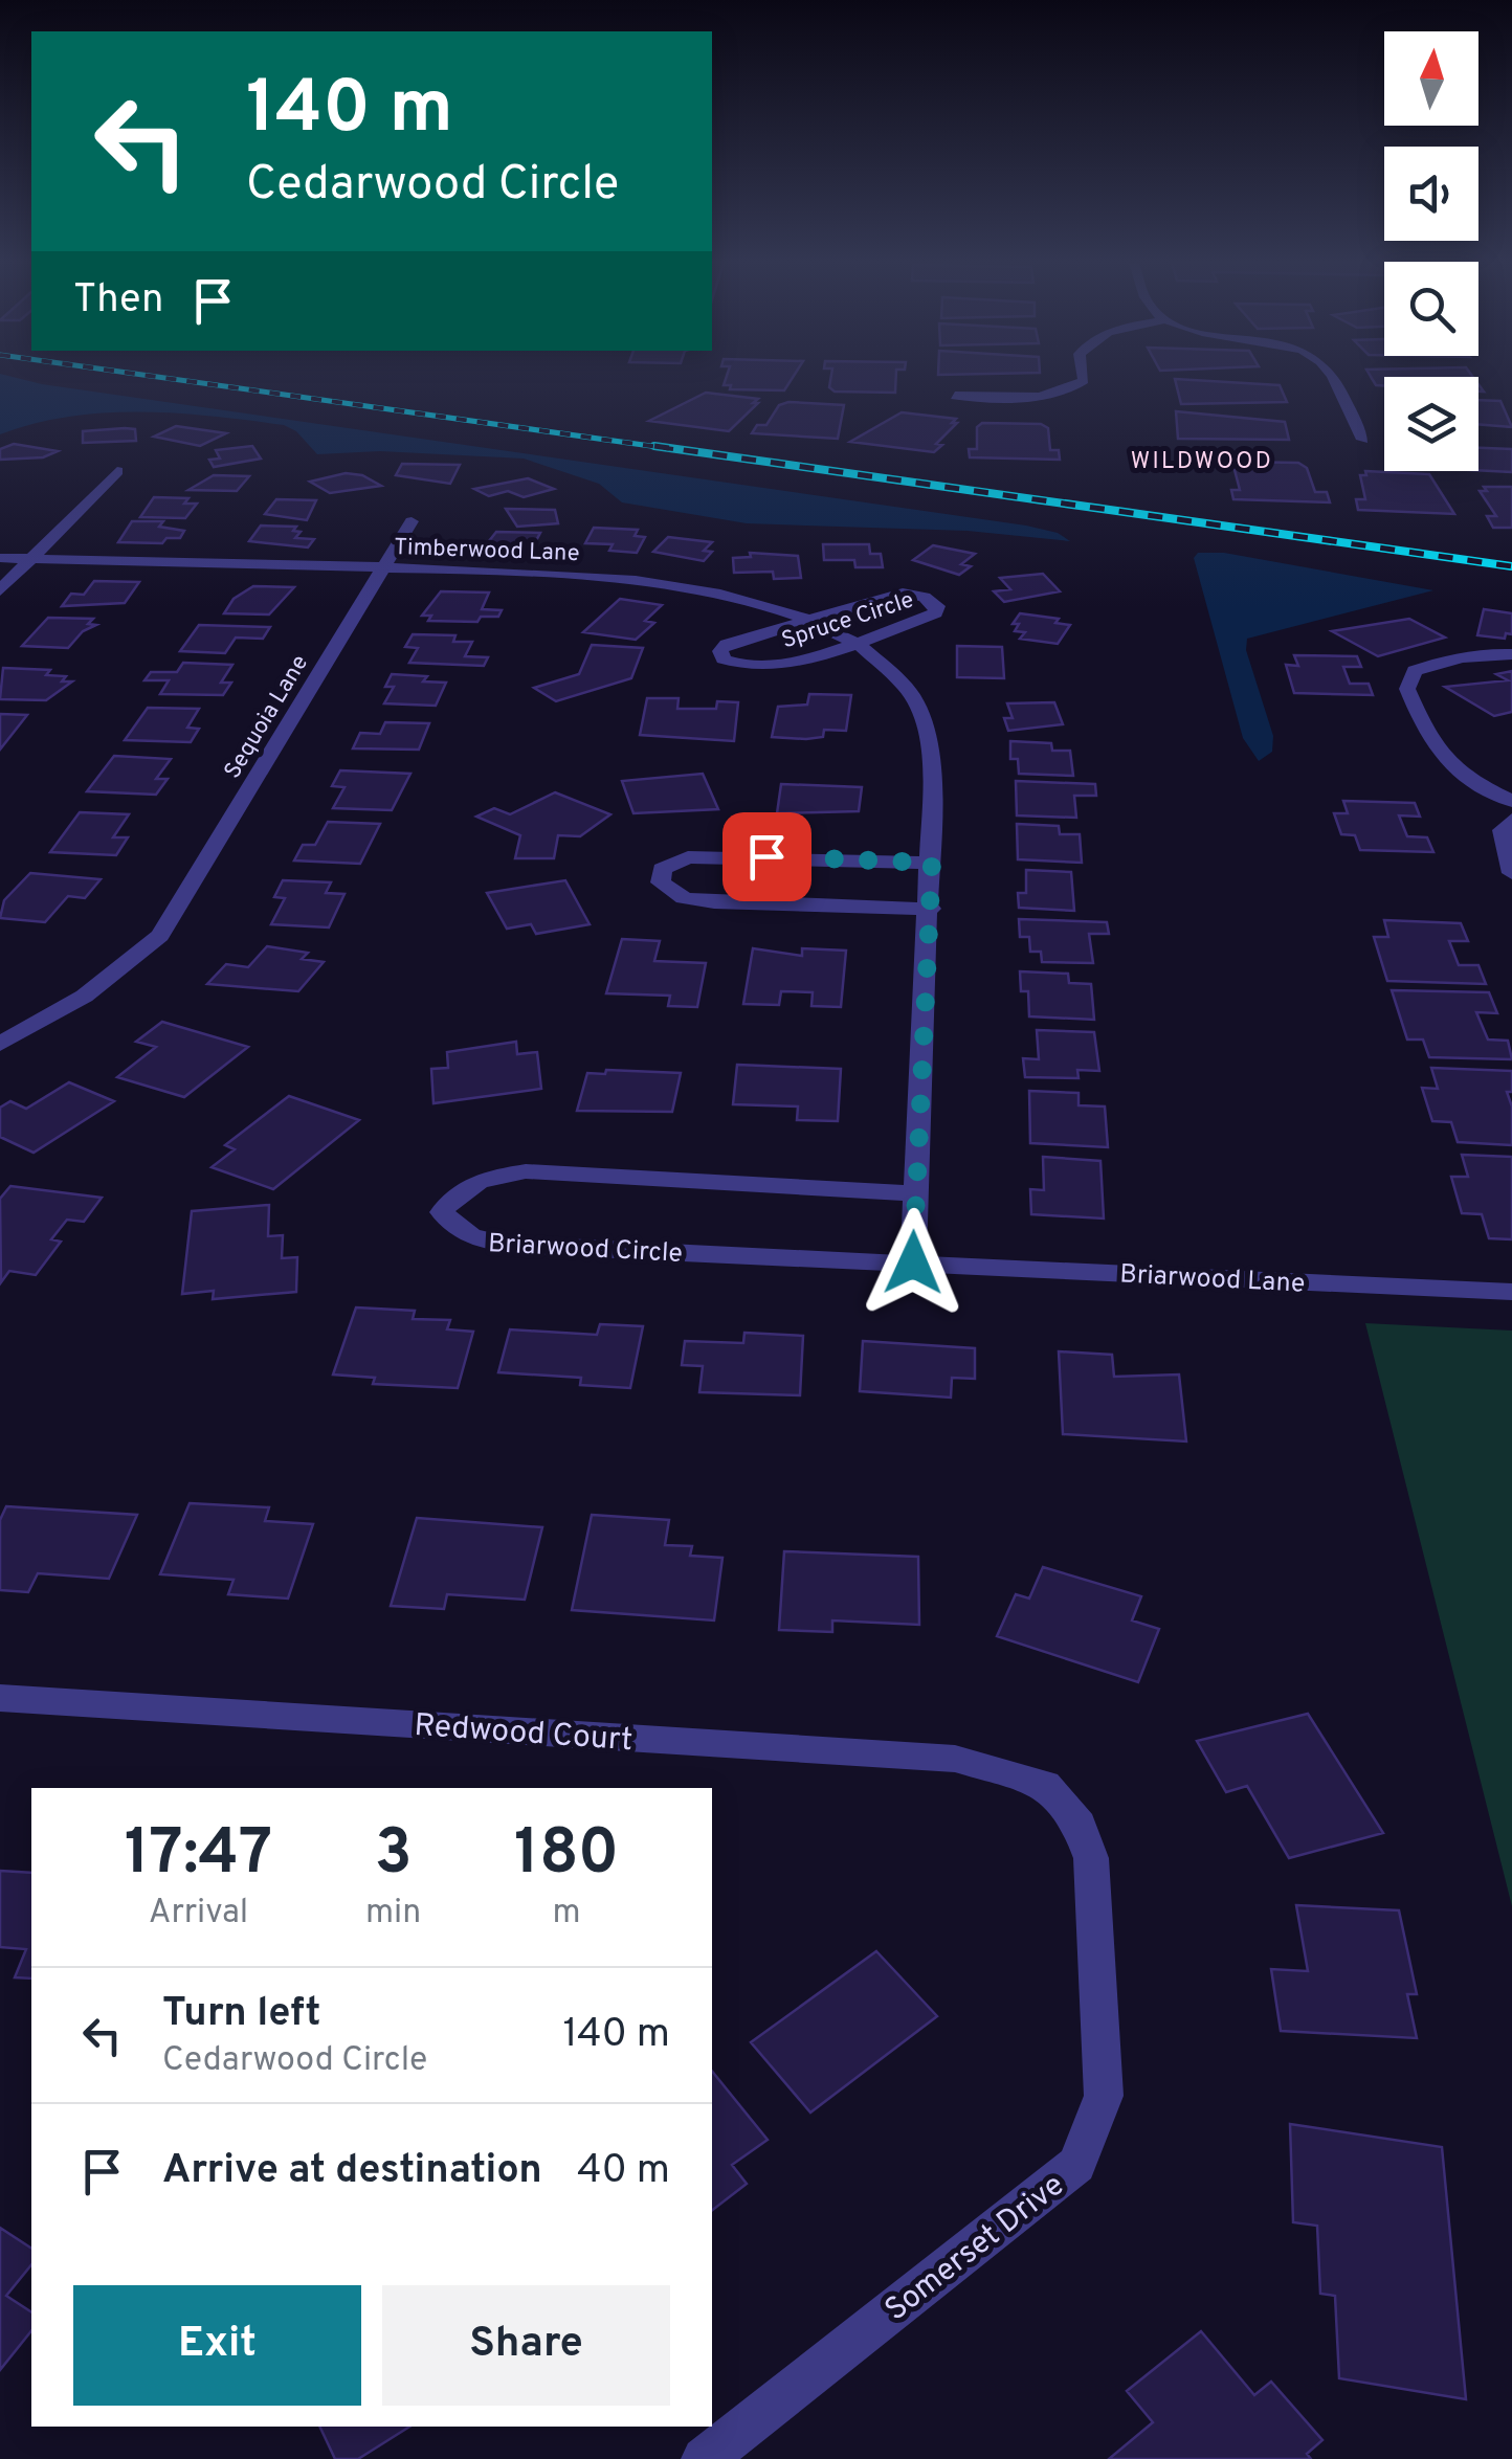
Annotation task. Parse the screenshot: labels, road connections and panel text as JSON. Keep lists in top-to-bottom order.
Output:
{
  "streets": {
    "street": [
      "Timberwood Lane",
      "Spruce Circle",
      "Sequoia Lane",
      "Briarwood Circle",
      "Briarwood Lane",
      "Redwood Court",
      "Somerset Drive"
    ]
  },
  "crossings": [
    ["Timberwood Lane", "Spruce Circle"],
    ["Timberwood Lane", "Sequoia Lane"],
    ["Briarwood Circle", "Briarwood Lane"],
    ["Redwood Court", "Somerset Drive"]
  ],
  "districts": ["WILDWOOD"],
  "north": "top",
  "page": {
    "turn": ["140 m", "Cedarwood Circle"],
    "then": "Then",
    "eta": [
      "17:47",
      "Arrival",
      "3",
      "min",
      "180",
      "m"
    ],
    "list": [
      {
        "name": "Turn left",
        "note": "Cedarwood Circle",
        "value": "140 m"
      },
      {
        "name": "Arrive at destination",
        "value": "40 m"
      }
    ],
    "buttons": ["Exit", "Share"]
  }
}
